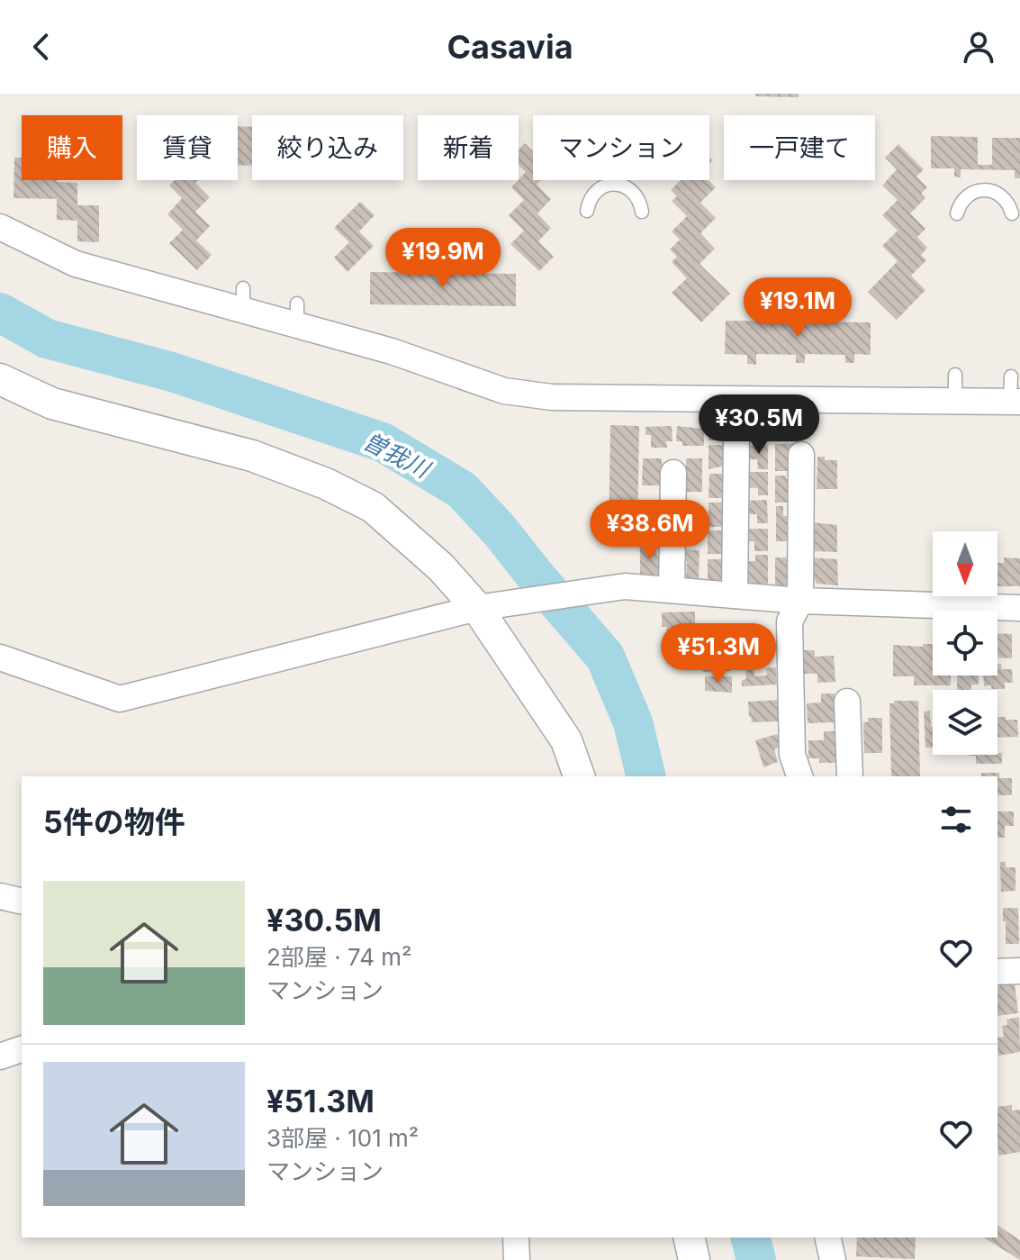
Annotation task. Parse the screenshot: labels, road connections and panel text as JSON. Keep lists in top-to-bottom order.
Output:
{
  "water": ["曽我川"],
  "north": "bottom",
  "page": {
    "header": "Casavia",
    "chip": [
      "購入",
      "賃貸",
      "絞り込み",
      "新着",
      "マンション",
      "一戸建て"
    ],
    "price": [
      "¥19.9M",
      "¥19.1M",
      "¥30.5M",
      "¥38.6M",
      "¥51.3M"
    ],
    "heading": "5件の物件",
    "list": [
      {
        "name": "¥30.5M",
        "note": "2部屋 · 74 m² · マンション"
      },
      {
        "name": "¥51.3M",
        "note": "3部屋 · 101 m² · マンション"
      }
    ]
  }
}
